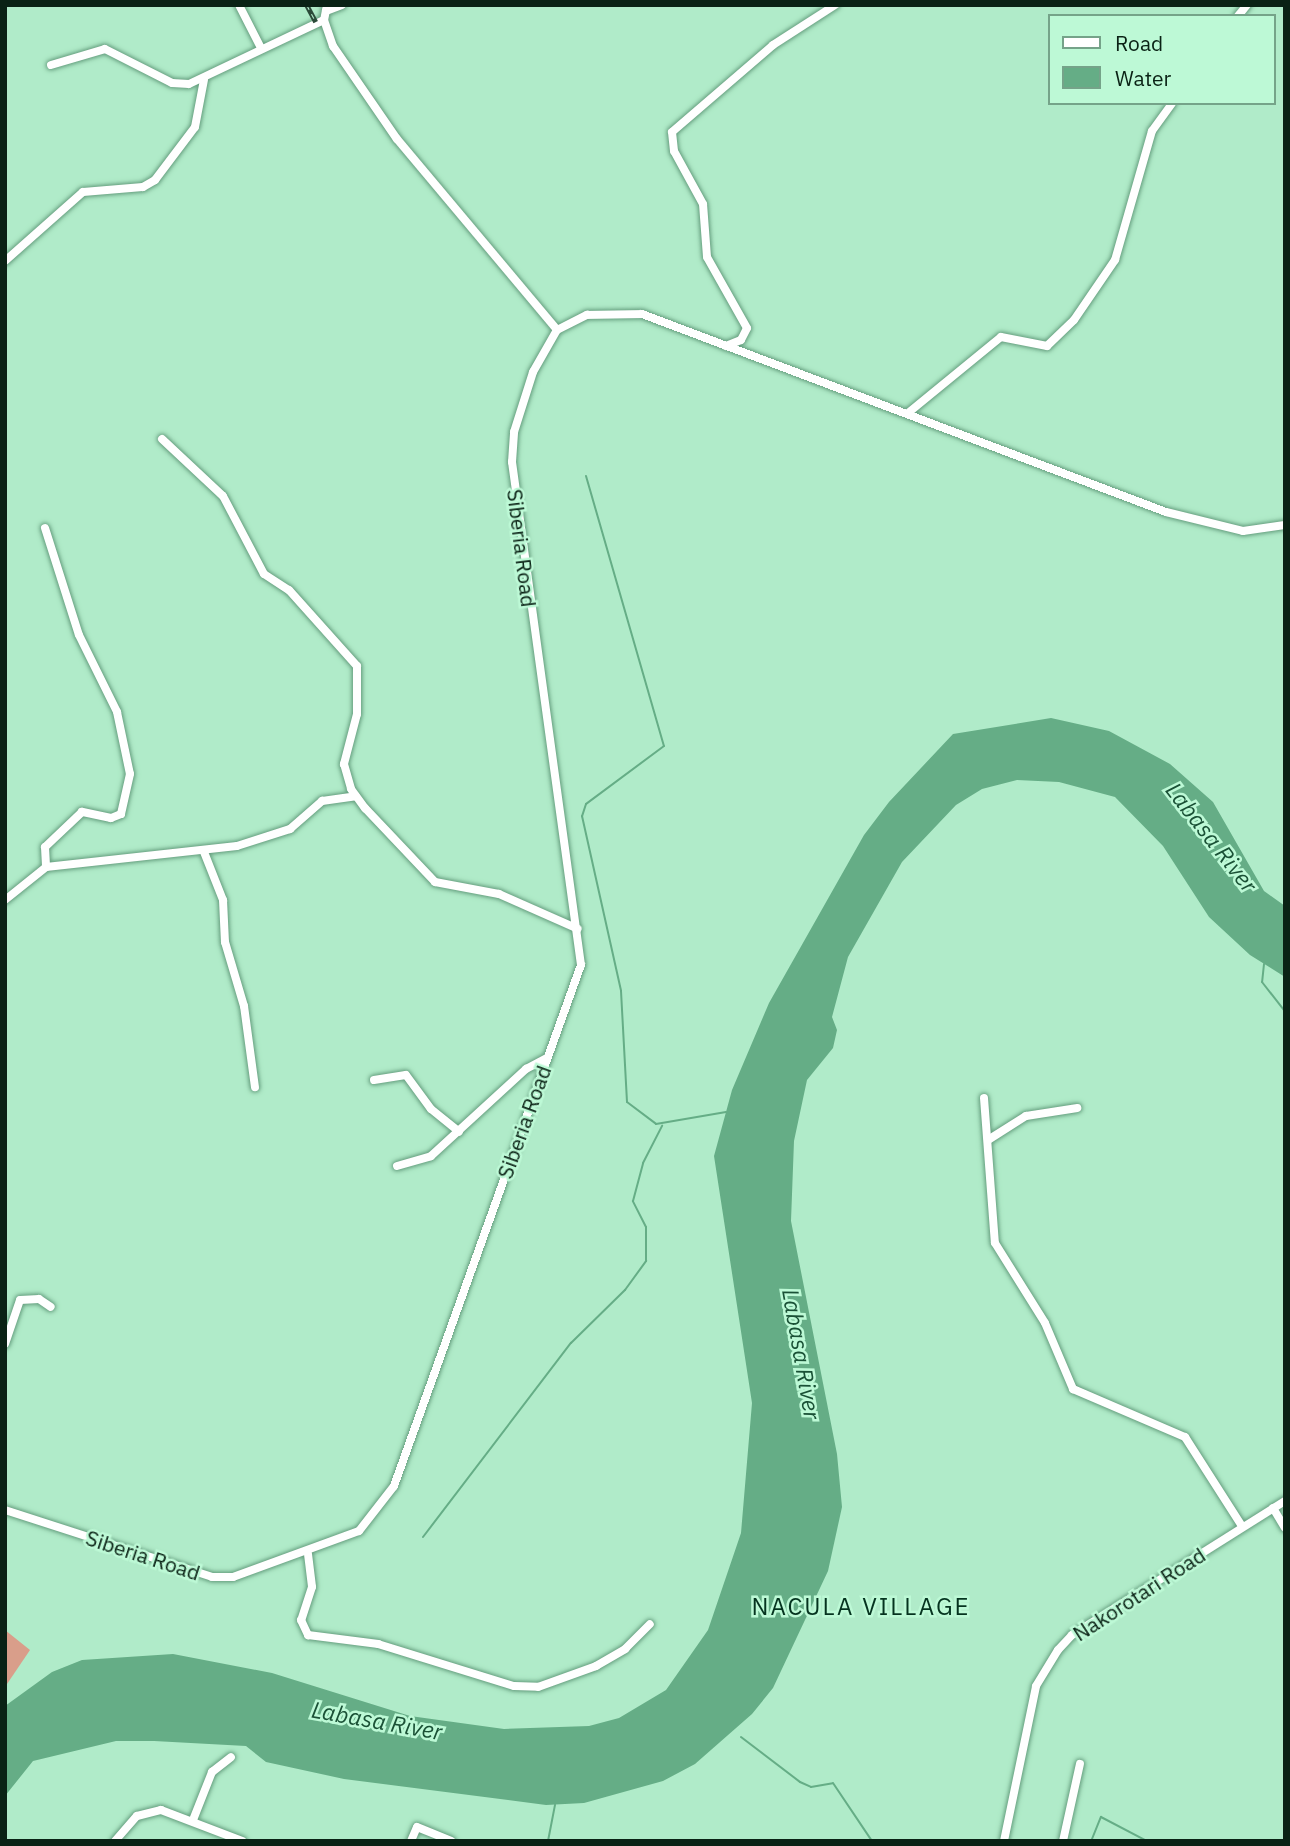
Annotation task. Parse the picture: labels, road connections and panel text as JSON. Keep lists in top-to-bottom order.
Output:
{
  "streets": {
    "street": ["Siberia Road", "Nakorotari Road"]
  },
  "districts": ["NACULA VILLAGE"],
  "water": ["Labasa River"],
  "legend": ["Road", "Water"]
}
